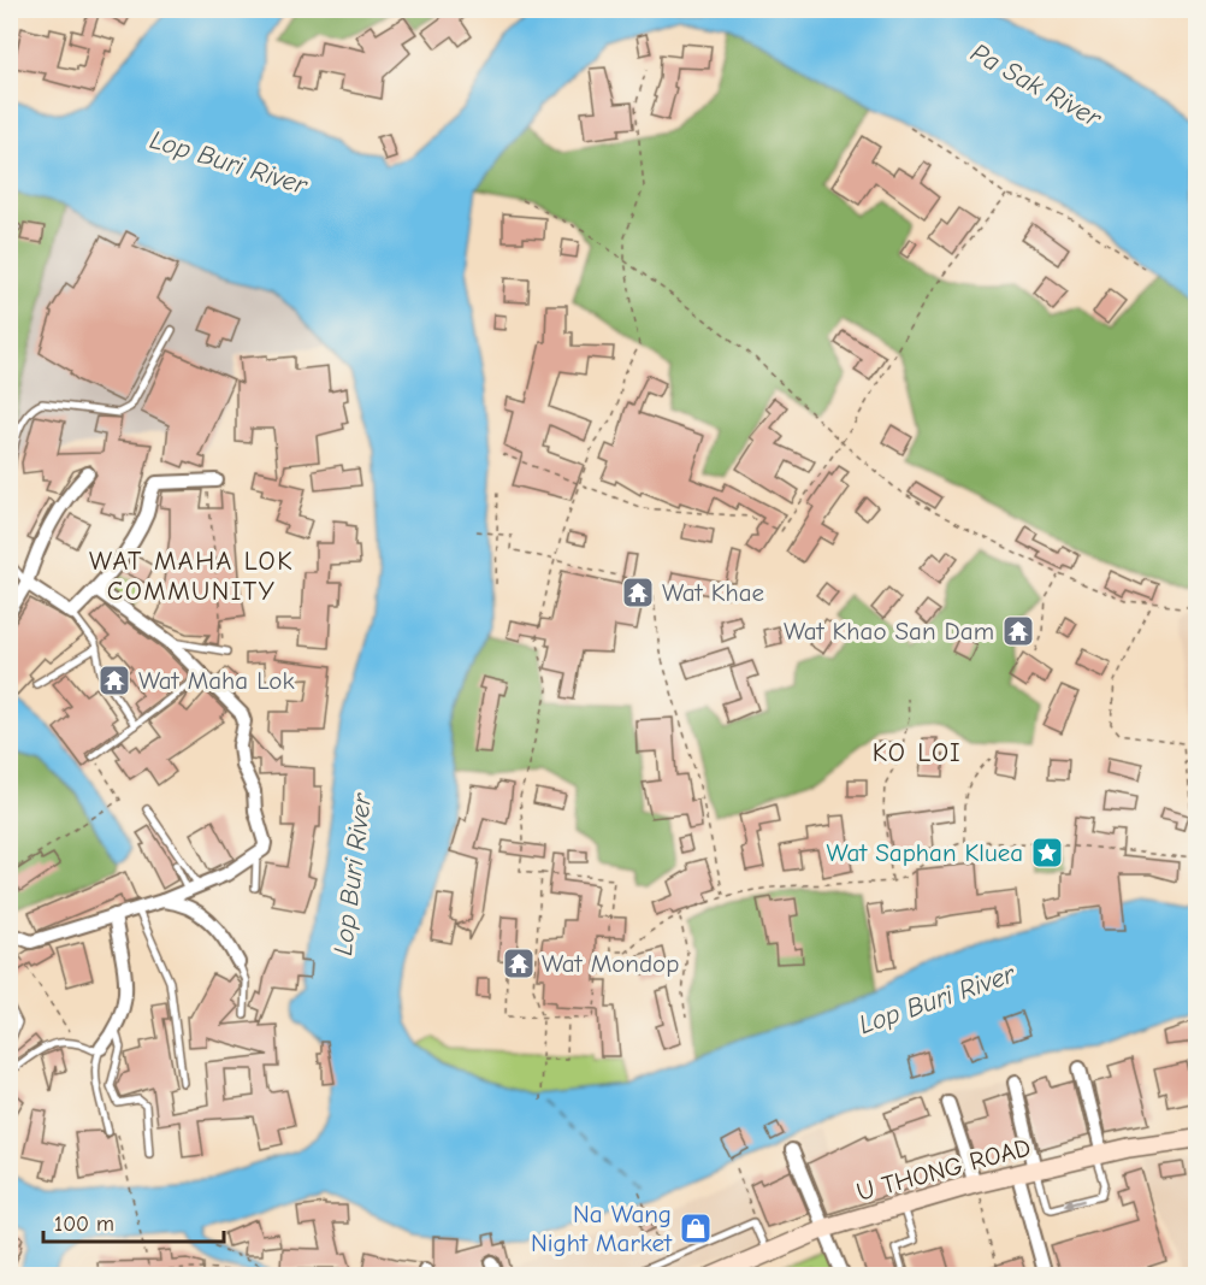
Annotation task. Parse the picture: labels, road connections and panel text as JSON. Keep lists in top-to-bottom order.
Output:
{
  "streets": {
    "main road": ["U THONG ROAD"]
  },
  "districts": ["WAT MAHA LOK COMMUNITY", "KO LOI"],
  "water": ["Pa Sak River", "Lop Buri River"],
  "places": {
    "temple": [
      "Wat Khae",
      "Wat Khao San Dam",
      "Wat Maha Lok",
      "Wat Mondop"
    ],
    "place": ["Wat Saphan Kluea"],
    "shop": ["Na Wang Night Market"]
  },
  "scale_bar": "100 m"
}
